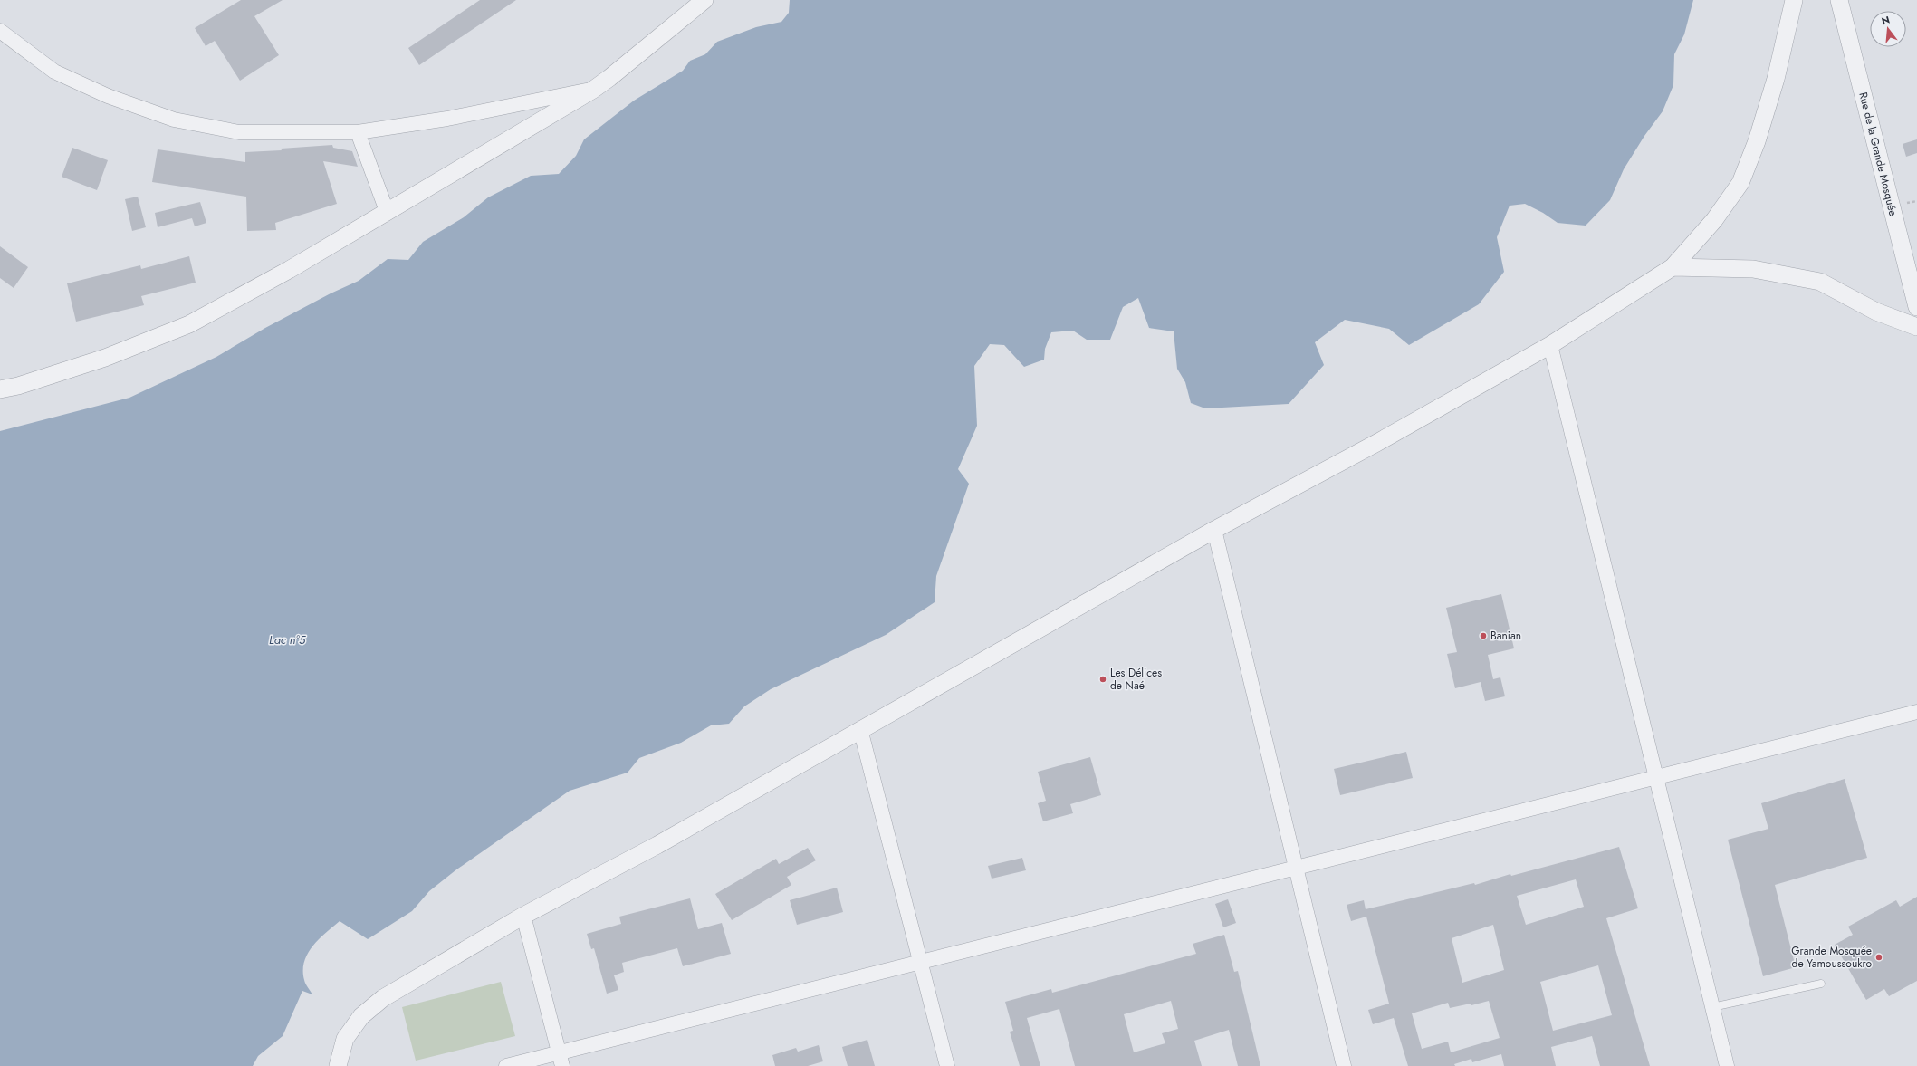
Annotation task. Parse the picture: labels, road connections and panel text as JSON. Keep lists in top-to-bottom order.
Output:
{
  "streets": {
    "street": ["Rue de la Grande Mosquée"]
  },
  "water": ["Lac n°5"],
  "places": ["Banian", "Les Délices de Naé", "Grande Mosquée de Yamoussoukro"],
  "north": "top"
}
